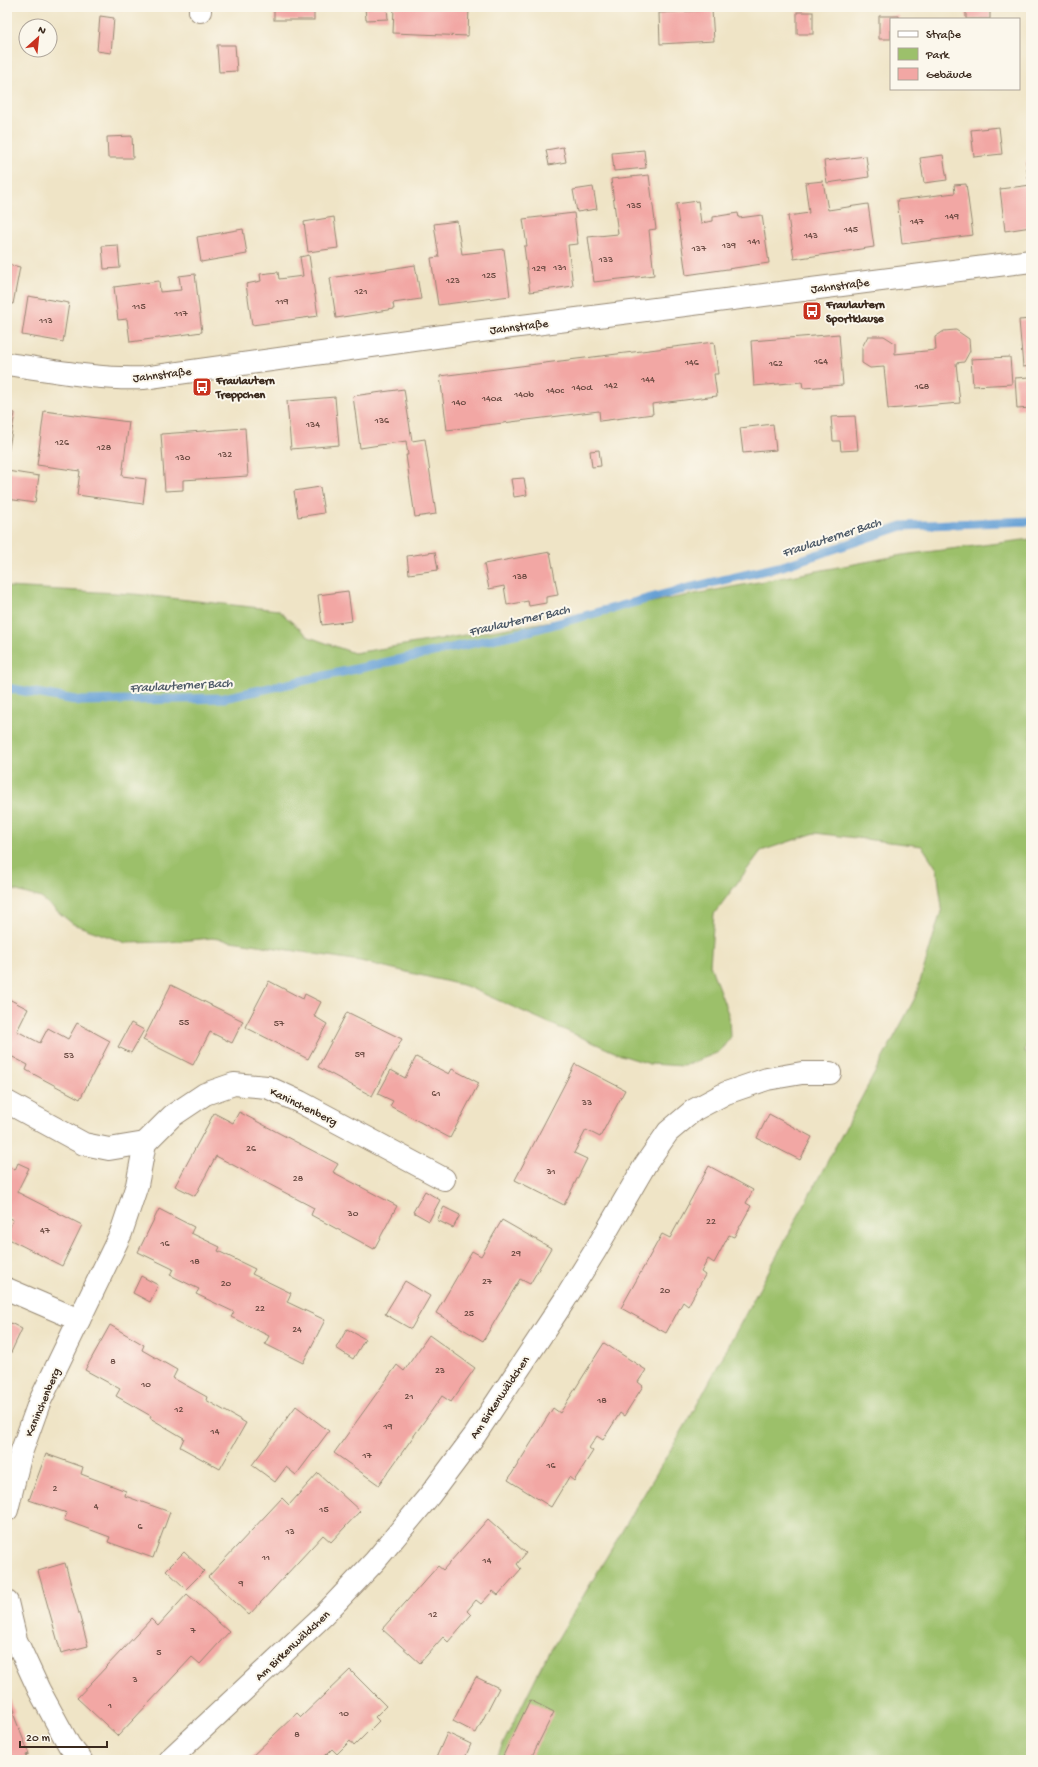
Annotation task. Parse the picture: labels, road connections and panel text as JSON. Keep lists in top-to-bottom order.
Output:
{
  "streets": {
    "street": ["Jahnstraße", "Kaninchenberg", "Am Birkenwäldchen"]
  },
  "water": ["Fraulauterner Bach"],
  "places": {
    "bus stop": ["Fraulautern Sportklause", "Fraulautern Treppchen"]
  },
  "house_numbers": [
    "135",
    "149",
    "147",
    "145",
    "143",
    "141",
    "139",
    "137",
    "133",
    "131",
    "129",
    "125",
    "123",
    "121",
    "119",
    "115",
    "117",
    "113",
    "164",
    "146",
    "162",
    "144",
    "142",
    "168",
    "140d",
    "140c",
    "140b",
    "140a",
    "140",
    "136",
    "134",
    "126",
    "128",
    "132",
    "130",
    "138",
    "55",
    "57",
    "59",
    "53",
    "61",
    "33",
    "26",
    "31",
    "28",
    "30",
    "22",
    "47",
    "16",
    "29",
    "18",
    "27",
    "20",
    "20",
    "22",
    "25",
    "24",
    "8",
    "23",
    "10",
    "21",
    "18",
    "12",
    "19",
    "14",
    "17",
    "16",
    "2",
    "4",
    "15",
    "6",
    "13",
    "11",
    "14",
    "9",
    "12",
    "7",
    "5",
    "3",
    "1",
    "10",
    "8"
  ],
  "legend": ["Straße", "Park", "Gebäude"],
  "scale_bar": "20 m",
  "north": "top right"
}
